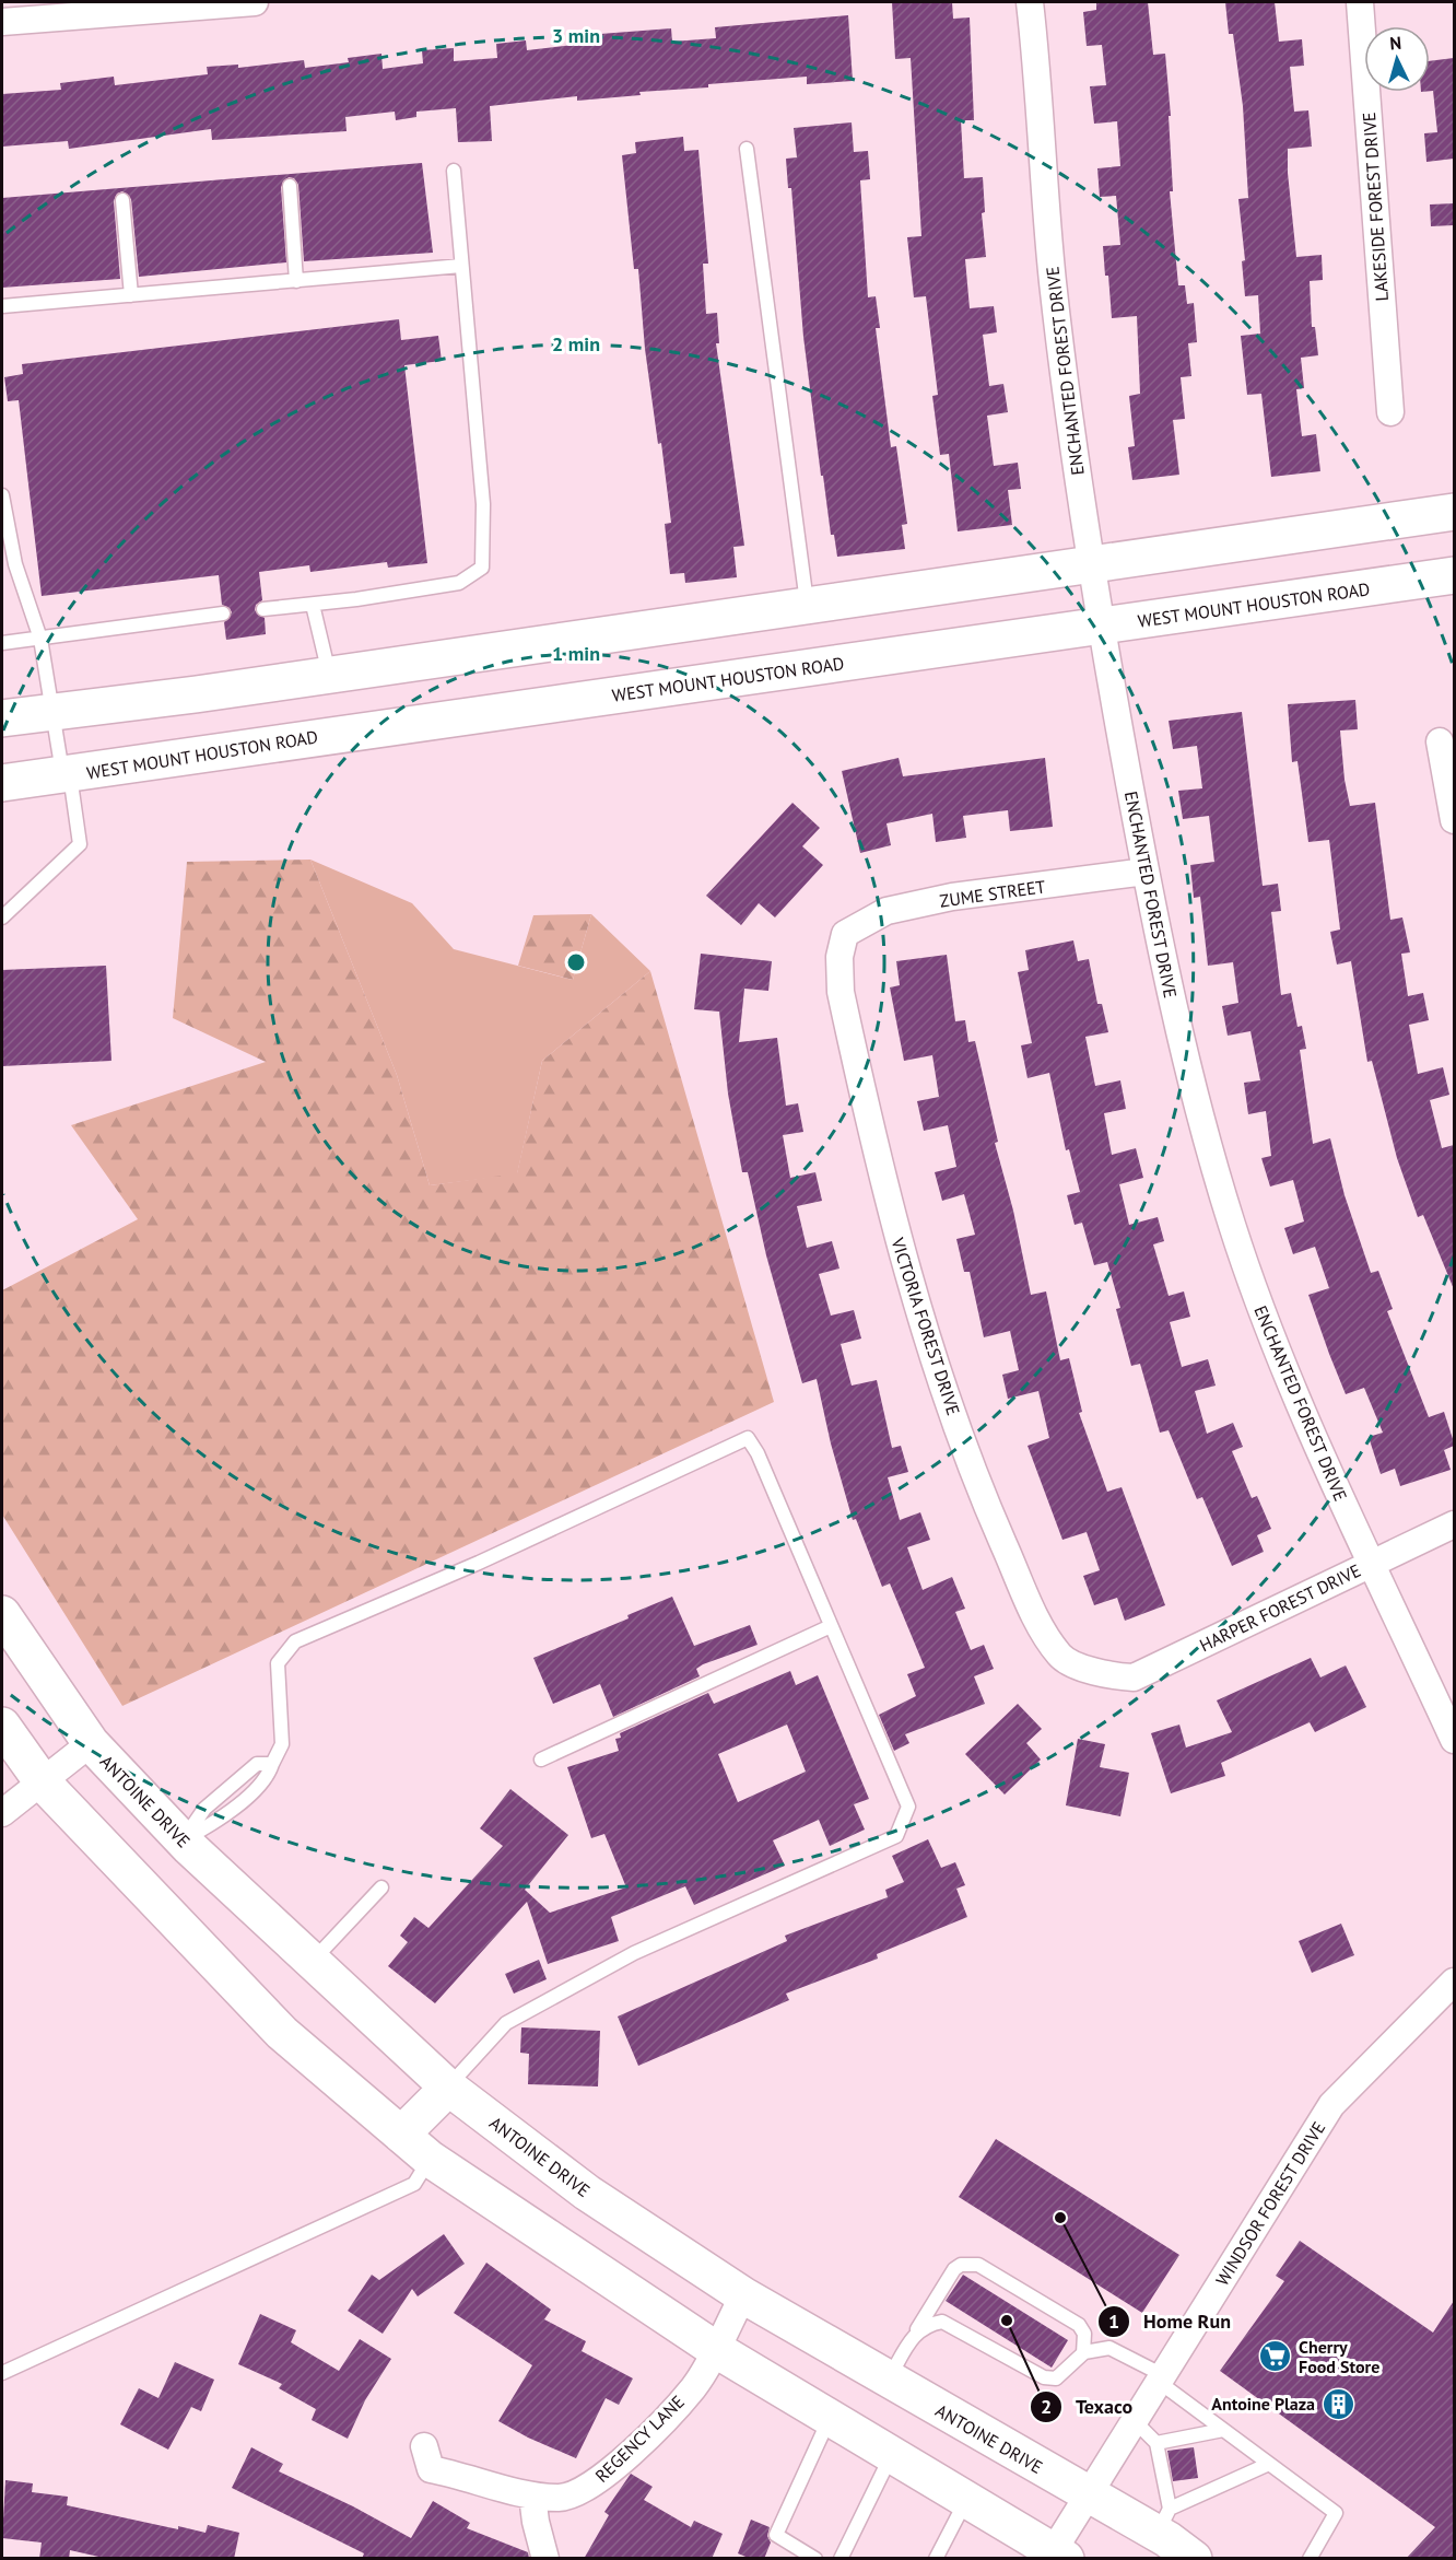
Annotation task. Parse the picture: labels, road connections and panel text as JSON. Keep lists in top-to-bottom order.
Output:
{
  "streets": {
    "main road": ["WEST MOUNT HOUSTON ROAD", "ANTOINE DRIVE"],
    "street": [
      "LAKESIDE FOREST DRIVE",
      "ENCHANTED FOREST DRIVE",
      "ZUME STREET",
      "VICTORIA FOREST DRIVE",
      "HARPER FOREST DRIVE",
      "WINDSOR FOREST DRIVE",
      "REGENCY LANE"
    ]
  },
  "crossings": [
    ["ENCHANTED FOREST DRIVE", "WEST MOUNT HOUSTON ROAD"],
    ["ENCHANTED FOREST DRIVE", "ZUME STREET"],
    ["ENCHANTED FOREST DRIVE", "HARPER FOREST DRIVE"],
    ["ZUME STREET", "VICTORIA FOREST DRIVE"],
    ["VICTORIA FOREST DRIVE", "HARPER FOREST DRIVE"],
    ["ANTOINE DRIVE", "WINDSOR FOREST DRIVE"],
    ["ANTOINE DRIVE", "REGENCY LANE"]
  ],
  "places": {
    "other": ["Home Run", "Texaco"],
    "supermarket": ["Cherry Food Store"],
    "building": ["Antoine Plaza"]
  },
  "north": "top",
  "rings": ["3 min", "2 min", "1 min"]
}
